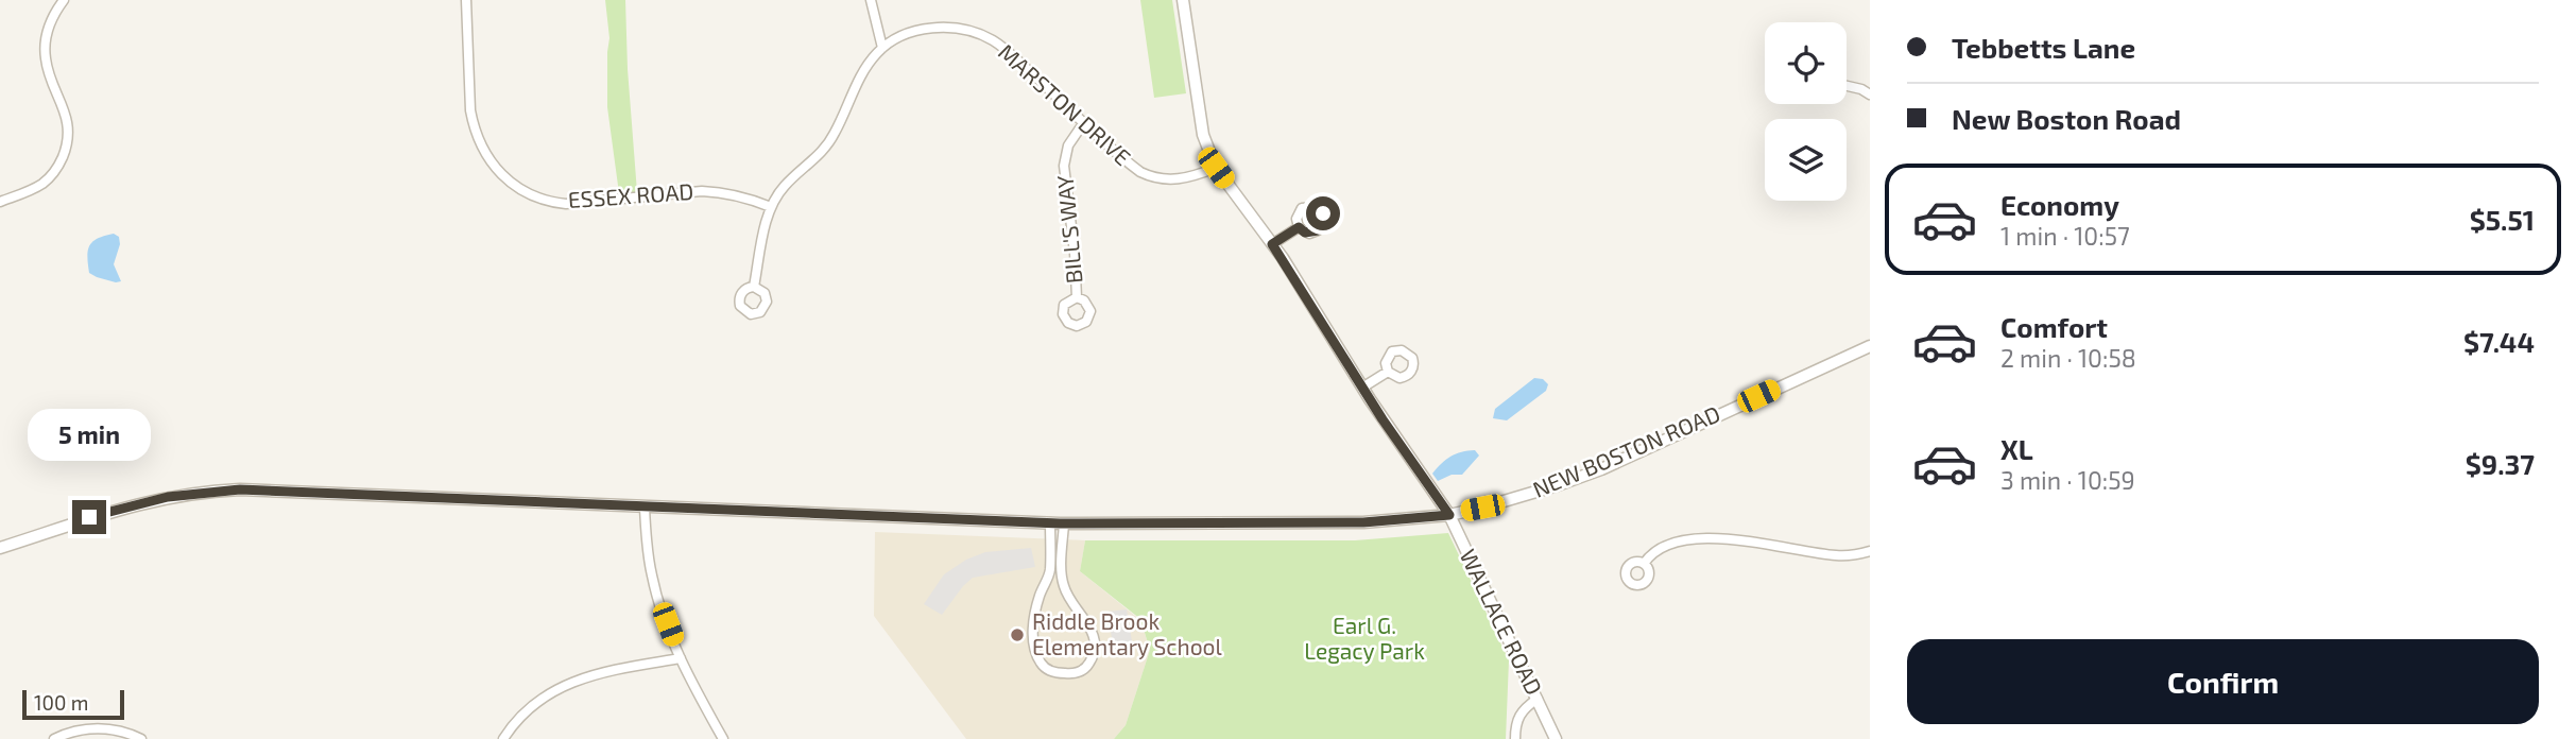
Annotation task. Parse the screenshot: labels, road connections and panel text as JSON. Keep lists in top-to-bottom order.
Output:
{
  "streets": {
    "street": [
      "MARSTON DRIVE",
      "ESSEX ROAD",
      "BILL'S WAY",
      "NEW BOSTON ROAD",
      "WALLACE ROAD"
    ]
  },
  "crossings": [
    ["MARSTON DRIVE", "ESSEX ROAD"],
    ["MARSTON DRIVE", "BILL'S WAY"],
    ["MARSTON DRIVE", "WALLACE ROAD"],
    ["NEW BOSTON ROAD", "WALLACE ROAD"]
  ],
  "parks": ["Earl G. Legacy Park"],
  "places": ["Riddle Brook Elementary School"],
  "scale_bar": "100 m",
  "page": {
    "banner": ["Tebbetts Lane", "New Boston Road"],
    "list": [
      {
        "name": "Economy",
        "note": "1 min · 10:57",
        "value": "$5.51"
      },
      {
        "name": "Comfort",
        "note": "2 min · 10:58",
        "value": "$7.44"
      },
      {
        "name": "XL",
        "note": "3 min · 10:59",
        "value": "$9.37"
      }
    ],
    "bubble": "5 min",
    "buttons": "Confirm",
    "scale": "100 m"
  }
}
